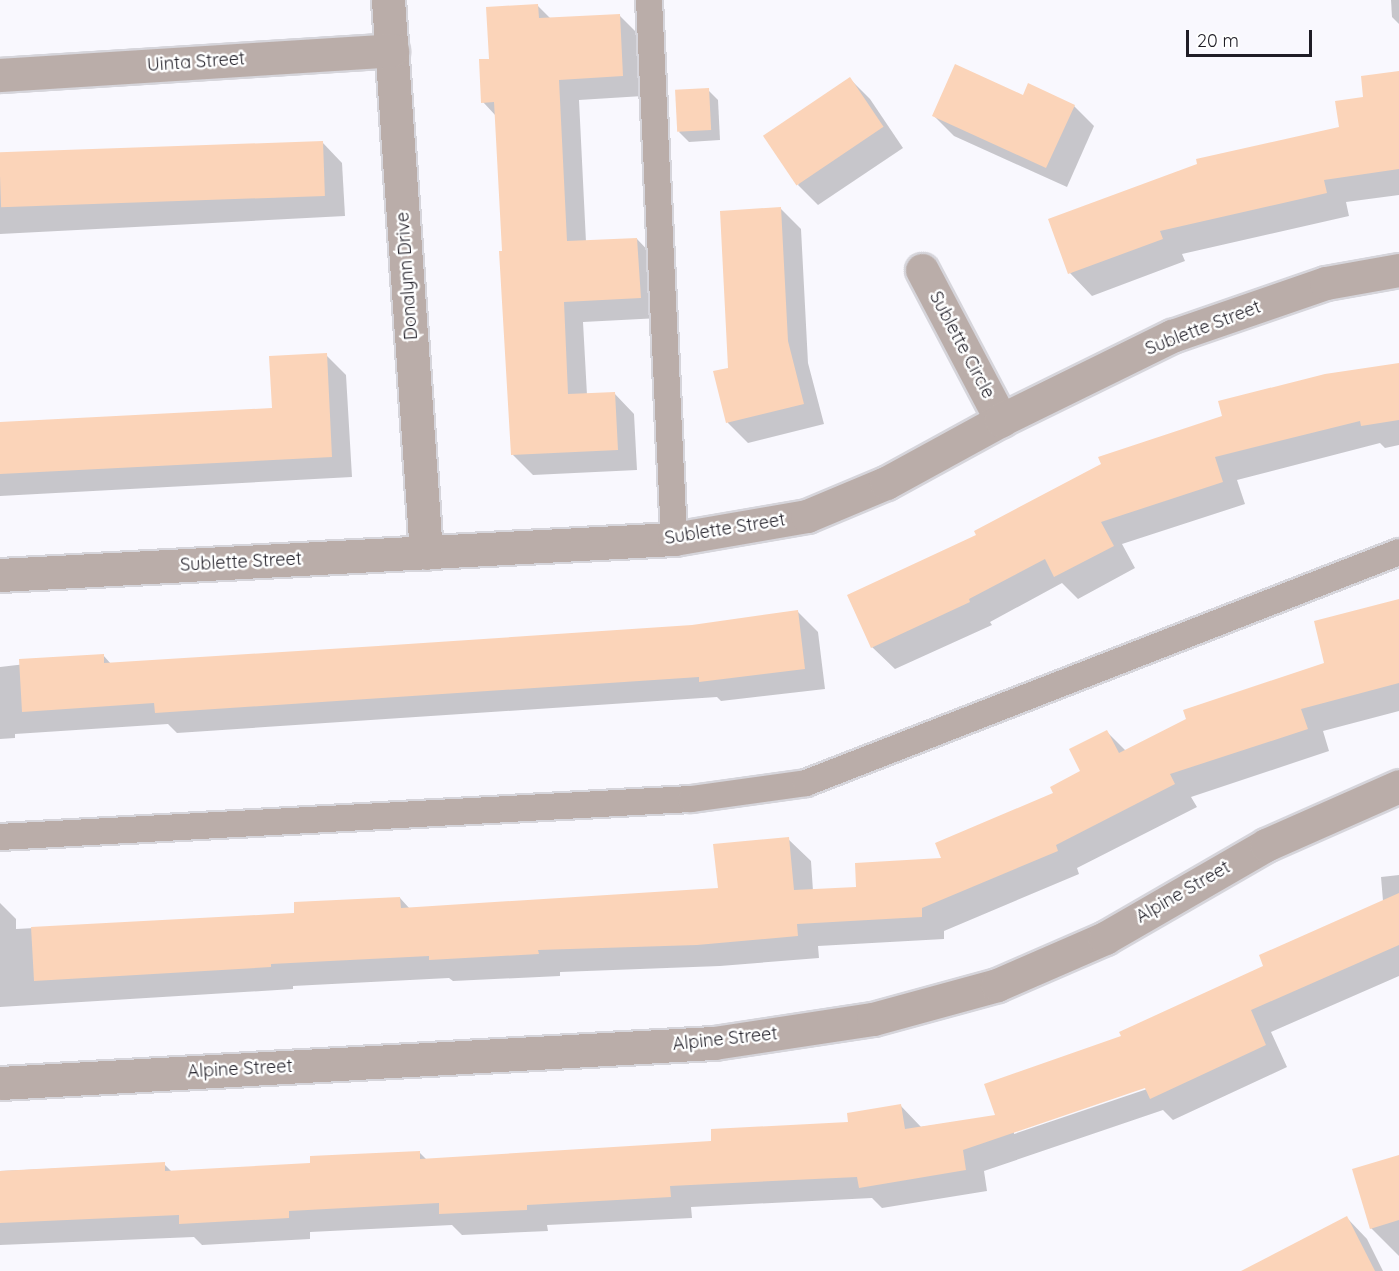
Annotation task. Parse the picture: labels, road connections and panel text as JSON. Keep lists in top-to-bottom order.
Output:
{
  "streets": {
    "street": [
      "Uinta Street",
      "Donalynn Drive",
      "Sublette Street",
      "Sublette Circle",
      "Alpine Street"
    ]
  },
  "crossings": [
    ["Uinta Street", "Donalynn Drive"],
    ["Donalynn Drive", "Sublette Street"],
    ["Sublette Street", "Sublette Circle"]
  ],
  "scale_bar": "20 m"
}
